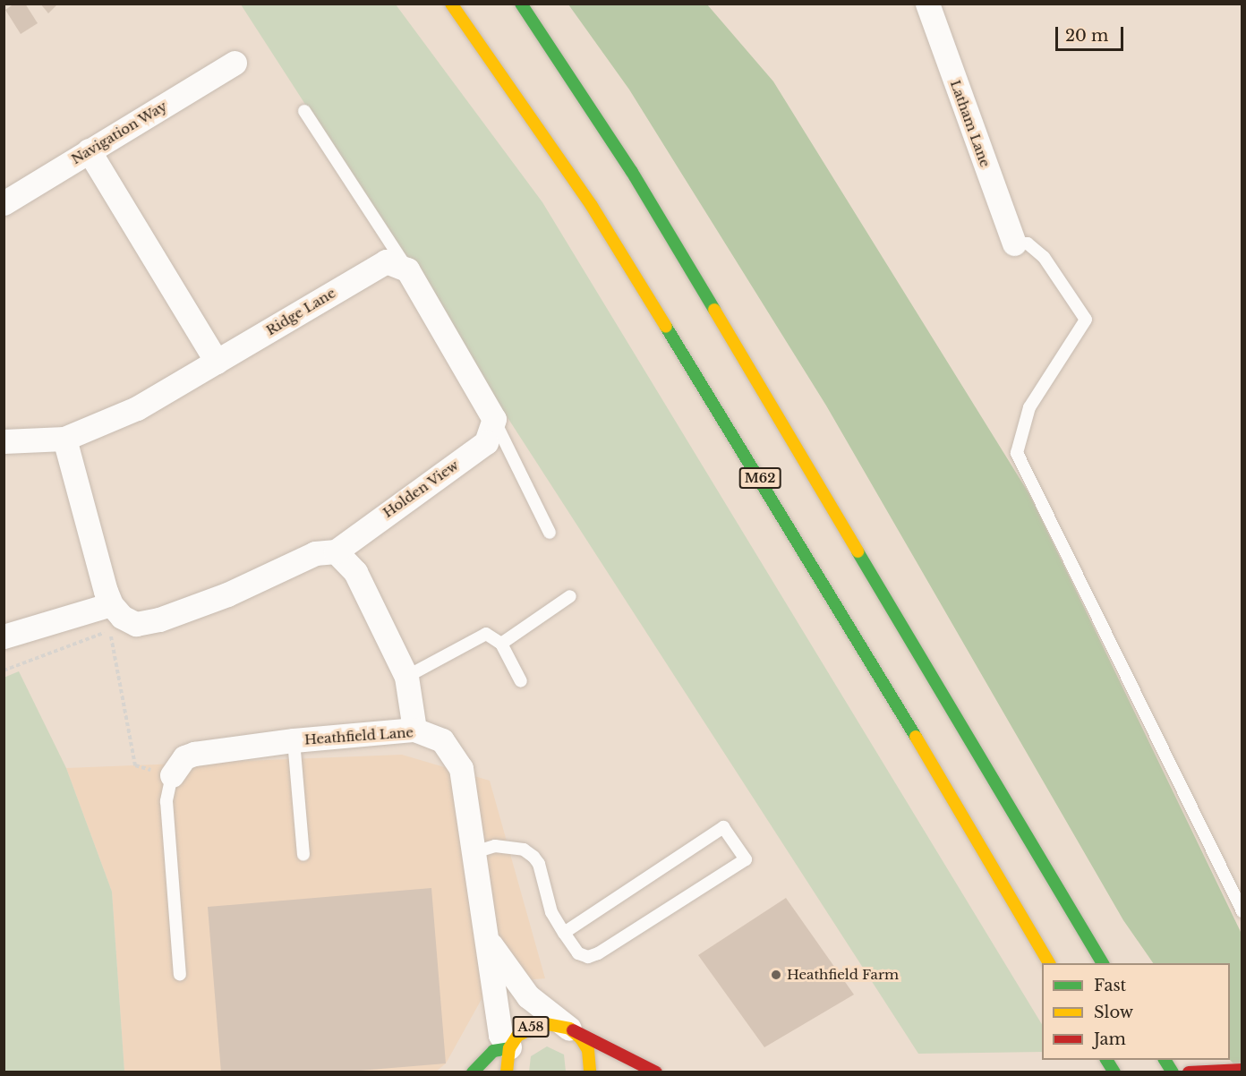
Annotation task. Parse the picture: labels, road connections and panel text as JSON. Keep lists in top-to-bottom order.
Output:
{
  "streets": {
    "main road": ["M62", "A58"],
    "street": [
      "Latham Lane",
      "Navigation Way",
      "Ridge Lane",
      "Holden View",
      "Heathfield Lane"
    ]
  },
  "crossings": [
    ["Heathfield Lane", "A58"]
  ],
  "places": ["Heathfield Farm"],
  "legend": ["Fast", "Slow", "Jam"],
  "scale_bar": "20 m"
}
